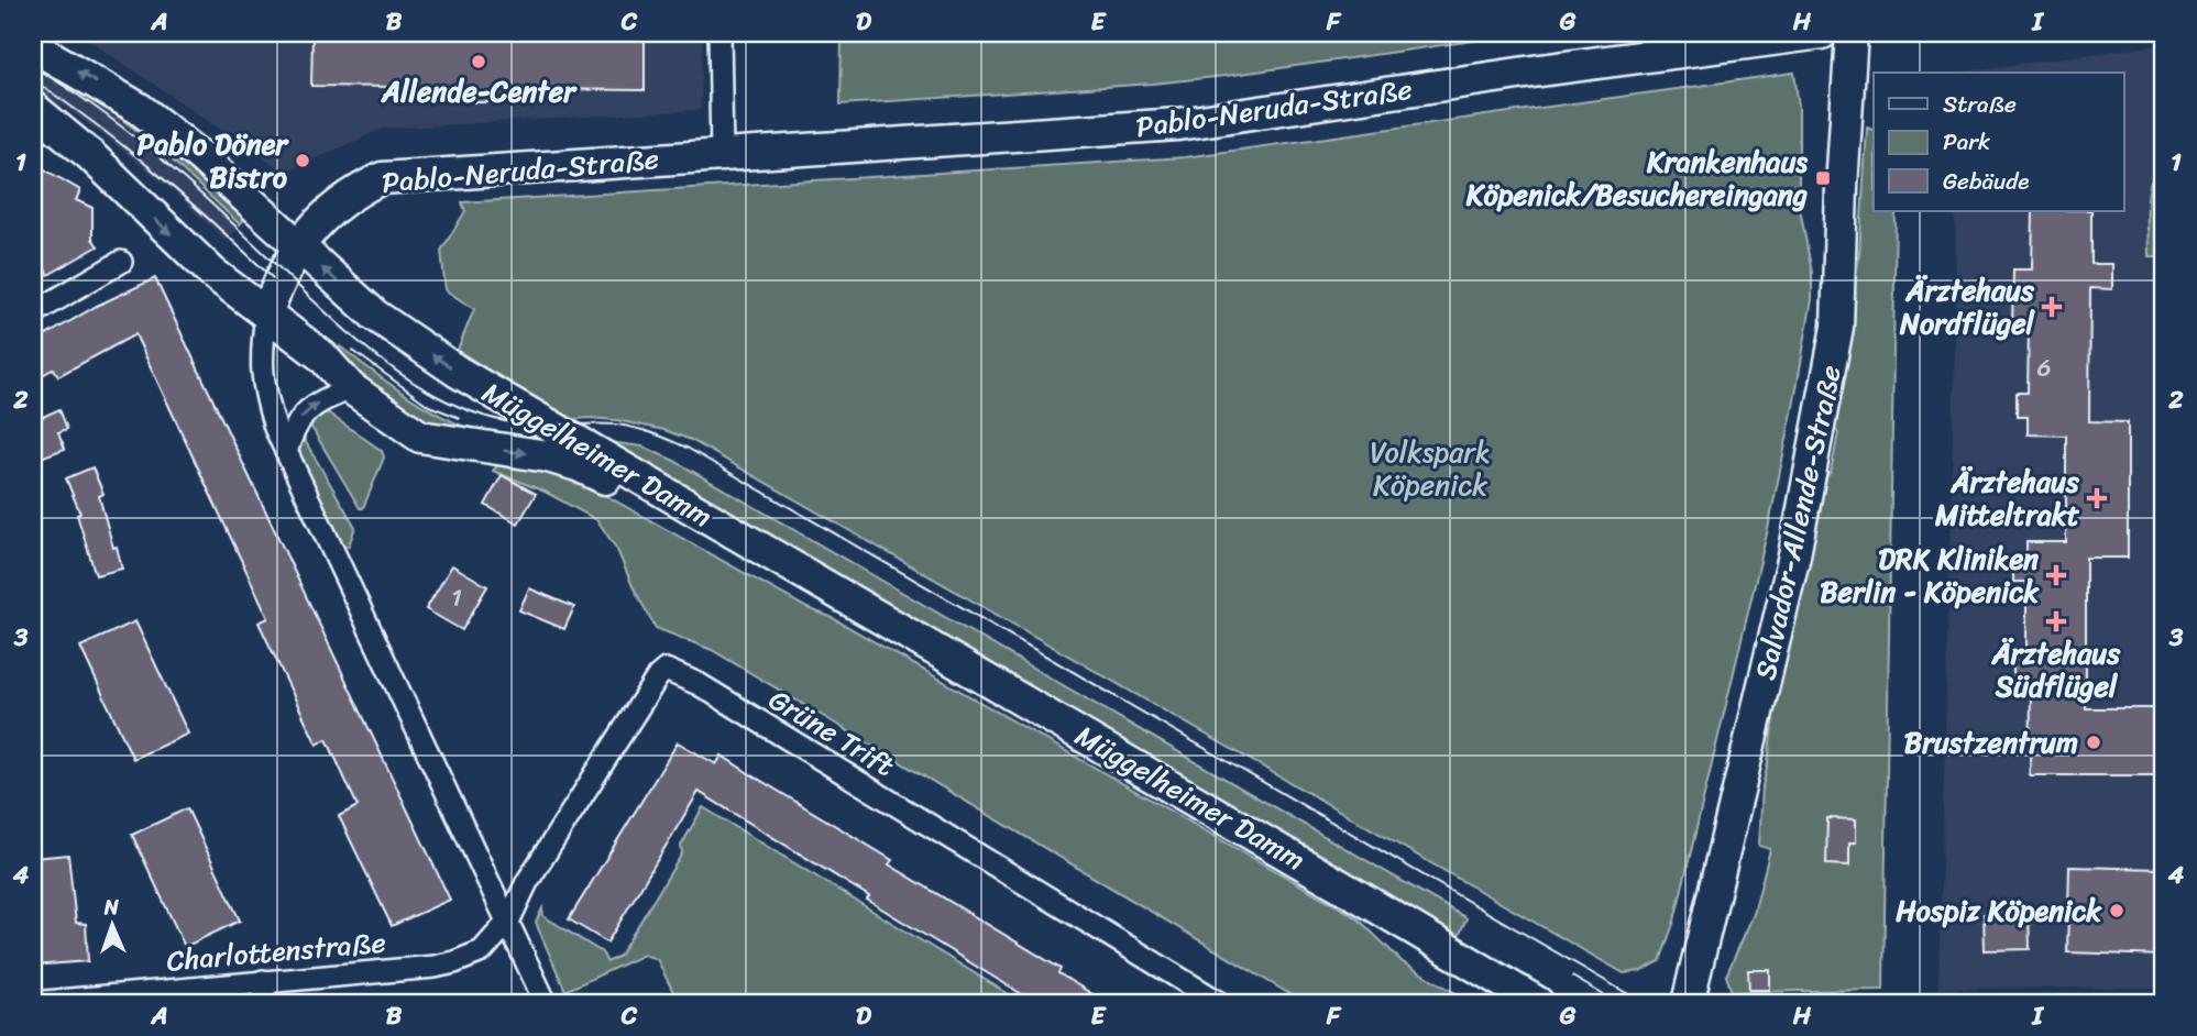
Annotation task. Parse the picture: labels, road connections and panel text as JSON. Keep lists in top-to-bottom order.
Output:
{
  "streets": {
    "main road": ["Pablo-Neruda-Straße", "Müggelheimer Damm", "Salvador-Allende-Straße"],
    "street": ["Grüne Trift", "Charlottenstraße"]
  },
  "crossings": [
    ["Pablo-Neruda-Straße", "Müggelheimer Damm"],
    ["Grüne Trift", "Charlottenstraße"]
  ],
  "parks": ["Volkspark Köpenick"],
  "places": {
    "other": [
      "Allende-Center",
      "Pablo Döner Bistro",
      "Brustzentrum",
      "Hospiz Köpenick"
    ],
    "transit": ["Krankenhaus Köpenick/Besuchereingang"],
    "health": [
      "Ärztehaus Nordflügel",
      "Ärztehaus Mitteltrakt",
      "DRK Kliniken Berlin - Köpenick",
      "Ärztehaus Südflügel"
    ]
  },
  "house_numbers": ["6", "1"],
  "legend": ["Straße", "Park", "Gebäude"],
  "north": "top",
  "grid": {
    "columns": [
      "A",
      "B",
      "C",
      "D",
      "E",
      "F",
      "G",
      "H",
      "I"
    ],
    "rows": [
      "1",
      "2",
      "3",
      "4"
    ]
  }
}
